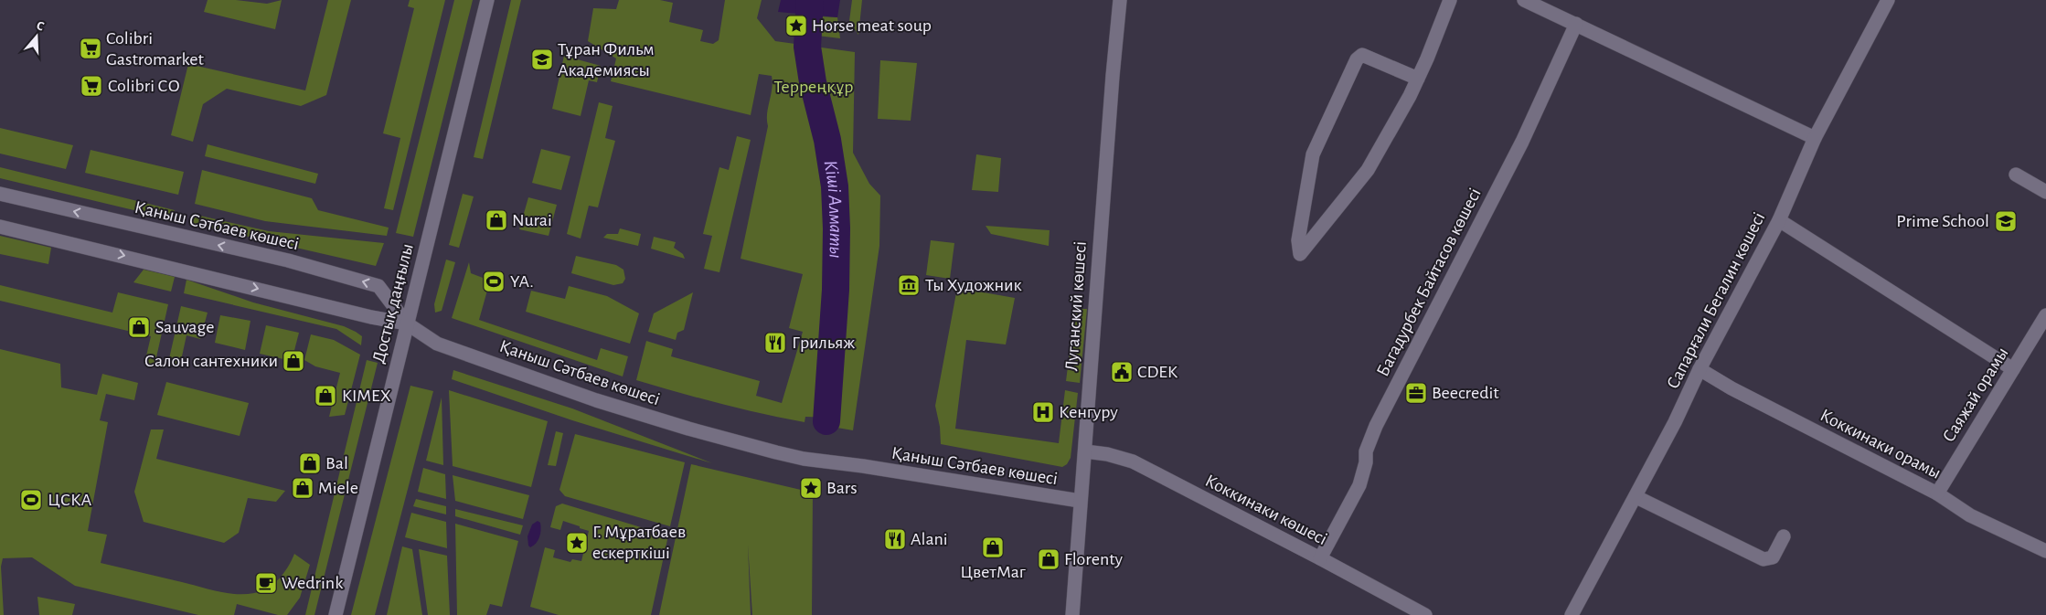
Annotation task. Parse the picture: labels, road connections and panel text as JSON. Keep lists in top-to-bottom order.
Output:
{
  "streets": {
    "street": [
      "Қаныш Сәтбаев көшесі",
      "Багадурбек Байтасов көшесі",
      "Сапарғали Бегалин көшесі",
      "Достық даңғылы",
      "Луганский көшесі",
      "Саяжай орамы",
      "Коккинаки орамы",
      "Коккинаки көшесі"
    ]
  },
  "crossings": [
    ["Қаныш Сәтбаев көшесі", "Достық даңғылы"],
    ["Қаныш Сәтбаев көшесі", "Луганский көшесі"],
    ["Багадурбек Байтасов көшесі", "Коккинаки көшесі"],
    ["Сапарғали Бегалин көшесі", "Коккинаки орамы"],
    ["Луганский көшесі", "Коккинаки көшесі"],
    ["Саяжай орамы", "Коккинаки орамы"]
  ],
  "water": ["Кіші Алматы"],
  "parks": ["Терреңқұр"],
  "places": {
    "place": ["Horse meat soup", "Bars", "Г. Мұратбаев ескерткіші"],
    "supermarket": ["Colibri Gastromarket", "Colibri СО"],
    "school or university": ["Тұран Фильм Академиясы", "Prime School"],
    "shop": [
      "Nurai",
      "Sauvage",
      "Салон сантехники",
      "KIMEX",
      "Bal",
      "Miele",
      "ЦветМаг",
      "Florenty"
    ],
    "sports": ["YA.", "ЦСКА"],
    "museum": ["Ты Художник"],
    "restaurant": ["Грильяж", "Alani"],
    "public building": ["CDEK"],
    "office": ["Beecredit"],
    "hospital": ["Кенгуру"],
    "cafe": ["Wedrink"]
  },
  "north": "top"
}
